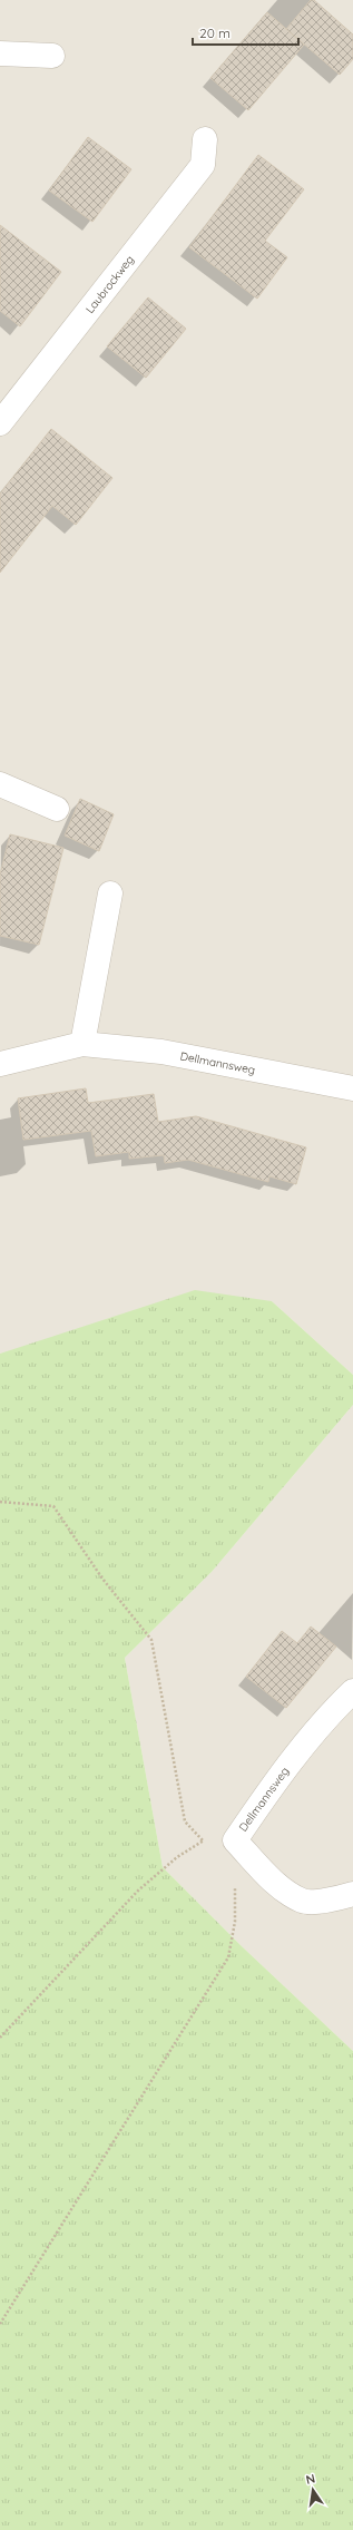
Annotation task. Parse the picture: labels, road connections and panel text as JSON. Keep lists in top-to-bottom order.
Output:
{
  "streets": {
    "street": ["Laubrockweg", "Dellmannsweg"]
  },
  "scale_bar": "20 m",
  "north": "top"
}
